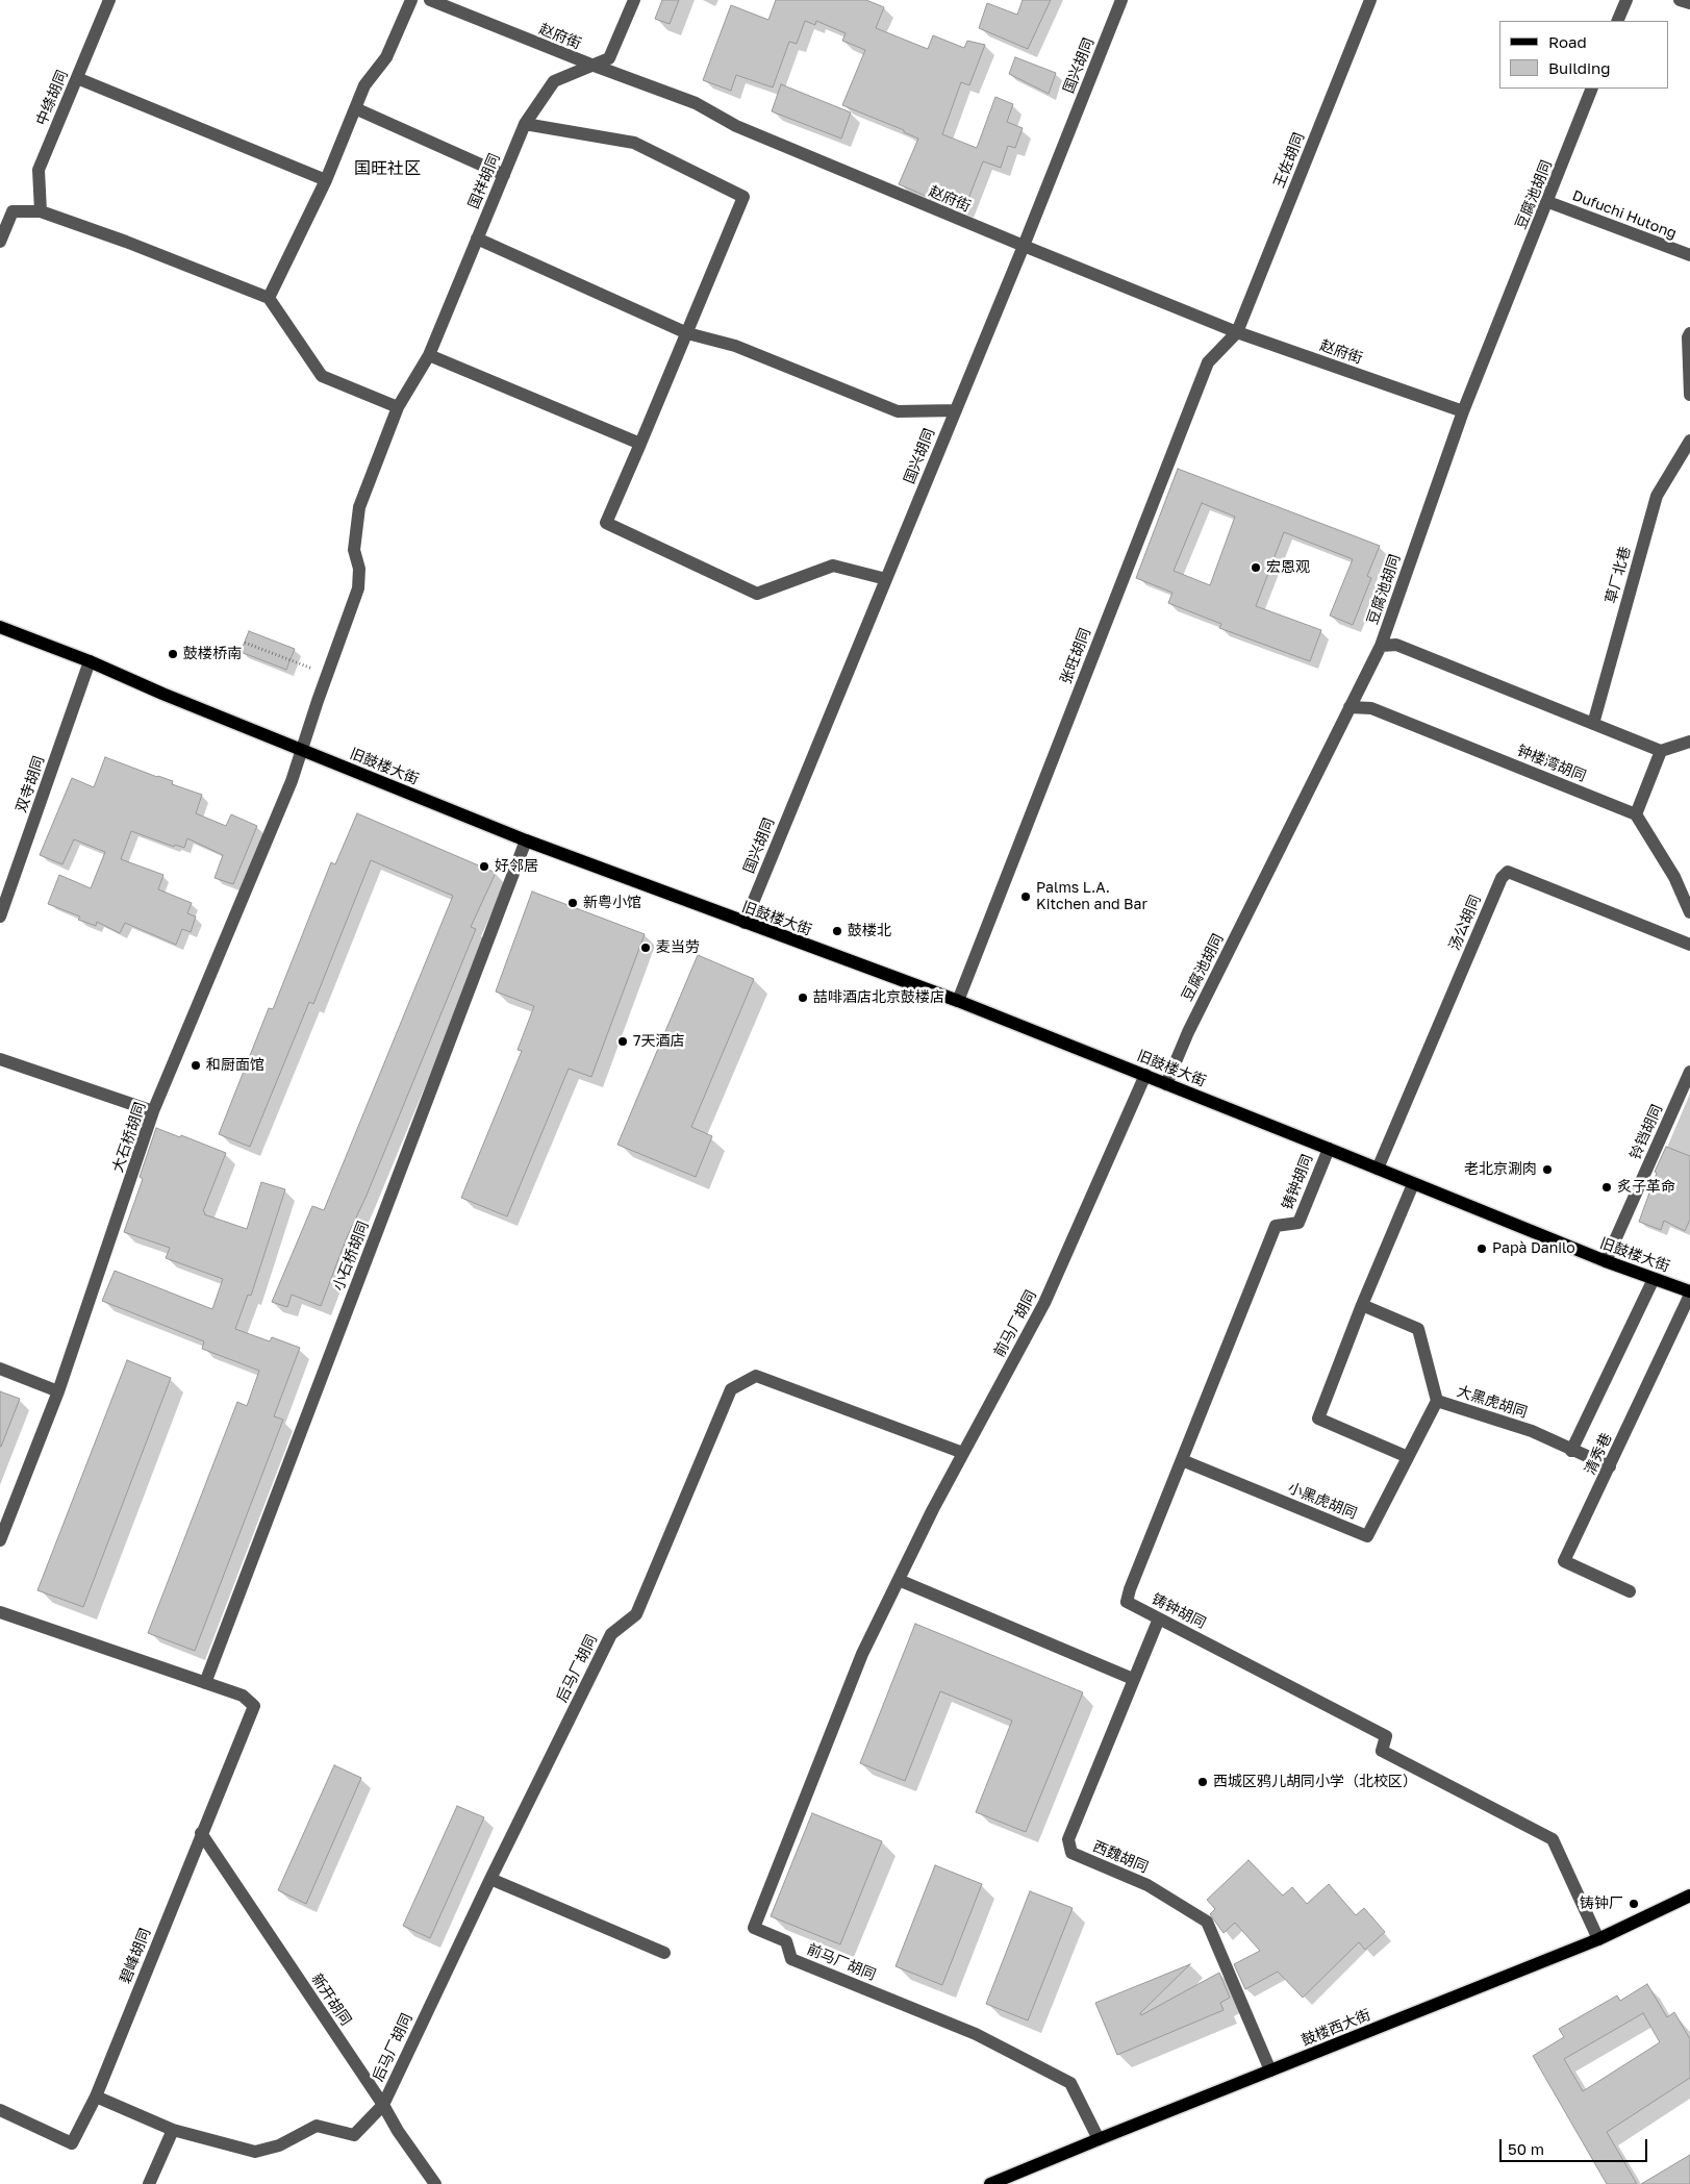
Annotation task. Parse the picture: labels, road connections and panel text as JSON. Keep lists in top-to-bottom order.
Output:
{
  "streets": {
    "main road": ["旧鼓楼大街", "鼓楼西大街"],
    "street": [
      "赵府街",
      "国兴胡同",
      "中绦胡同",
      "王佐胡同",
      "国祥胡同",
      "豆腐池胡同",
      "Dufuchi Hutong",
      "草厂北巷",
      "张旺胡同",
      "钟楼湾胡同",
      "双寺胡同",
      "汤公胡同",
      "铃铛胡同",
      "大石桥胡同",
      "铸钟胡同",
      "小石桥胡同",
      "前马厂胡同",
      "大黑虎胡同",
      "清秀巷",
      "小黑虎胡同",
      "后马厂胡同",
      "西魏胡同",
      "碧峰胡同",
      "新开胡同"
    ]
  },
  "crossings": [
    ["赵府街", "国兴胡同"],
    ["赵府街", "王佐胡同"],
    ["赵府街", "国祥胡同"],
    ["赵府街", "豆腐池胡同"],
    ["赵府街", "张旺胡同"],
    ["国兴胡同", "旧鼓楼大街"],
    ["王佐胡同", "张旺胡同"],
    ["国祥胡同", "大石桥胡同"],
    ["豆腐池胡同", "Dufuchi Hutong"],
    ["豆腐池胡同", "钟楼湾胡同"],
    ["豆腐池胡同", "旧鼓楼大街"],
    ["张旺胡同", "旧鼓楼大街"],
    ["旧鼓楼大街", "双寺胡同"],
    ["旧鼓楼大街", "汤公胡同"],
    ["旧鼓楼大街", "铃铛胡同"],
    ["旧鼓楼大街", "大石桥胡同"],
    ["旧鼓楼大街", "铸钟胡同"],
    ["旧鼓楼大街", "小石桥胡同"],
    ["旧鼓楼大街", "前马厂胡同"],
    ["旧鼓楼大街", "清秀巷"],
    ["铸钟胡同", "小黑虎胡同"],
    ["铸钟胡同", "西魏胡同"],
    ["铸钟胡同", "鼓楼西大街"],
    ["小石桥胡同", "碧峰胡同"],
    ["前马厂胡同", "后马厂胡同"],
    ["前马厂胡同", "鼓楼西大街"],
    ["大黑虎胡同", "清秀巷"],
    ["大黑虎胡同", "小黑虎胡同"],
    ["后马厂胡同", "新开胡同"],
    ["西魏胡同", "鼓楼西大街"],
    ["碧峰胡同", "新开胡同"]
  ],
  "districts": ["国旺社区"],
  "places": [
    "宏恩观",
    "鼓楼桥南",
    "好邻居",
    "Palms L.A. Kitchen and Bar",
    "新粤小馆",
    "鼓楼北",
    "麦当劳",
    "喆啡酒店北京鼓楼店",
    "7天酒店",
    "和厨面馆",
    "老北京涮肉",
    "炙子革命",
    "Papà Danilo",
    "西城区鸦儿胡同小学（北校区）",
    "铸钟厂"
  ],
  "legend": ["Road", "Building"],
  "scale_bar": "50 m"
}
